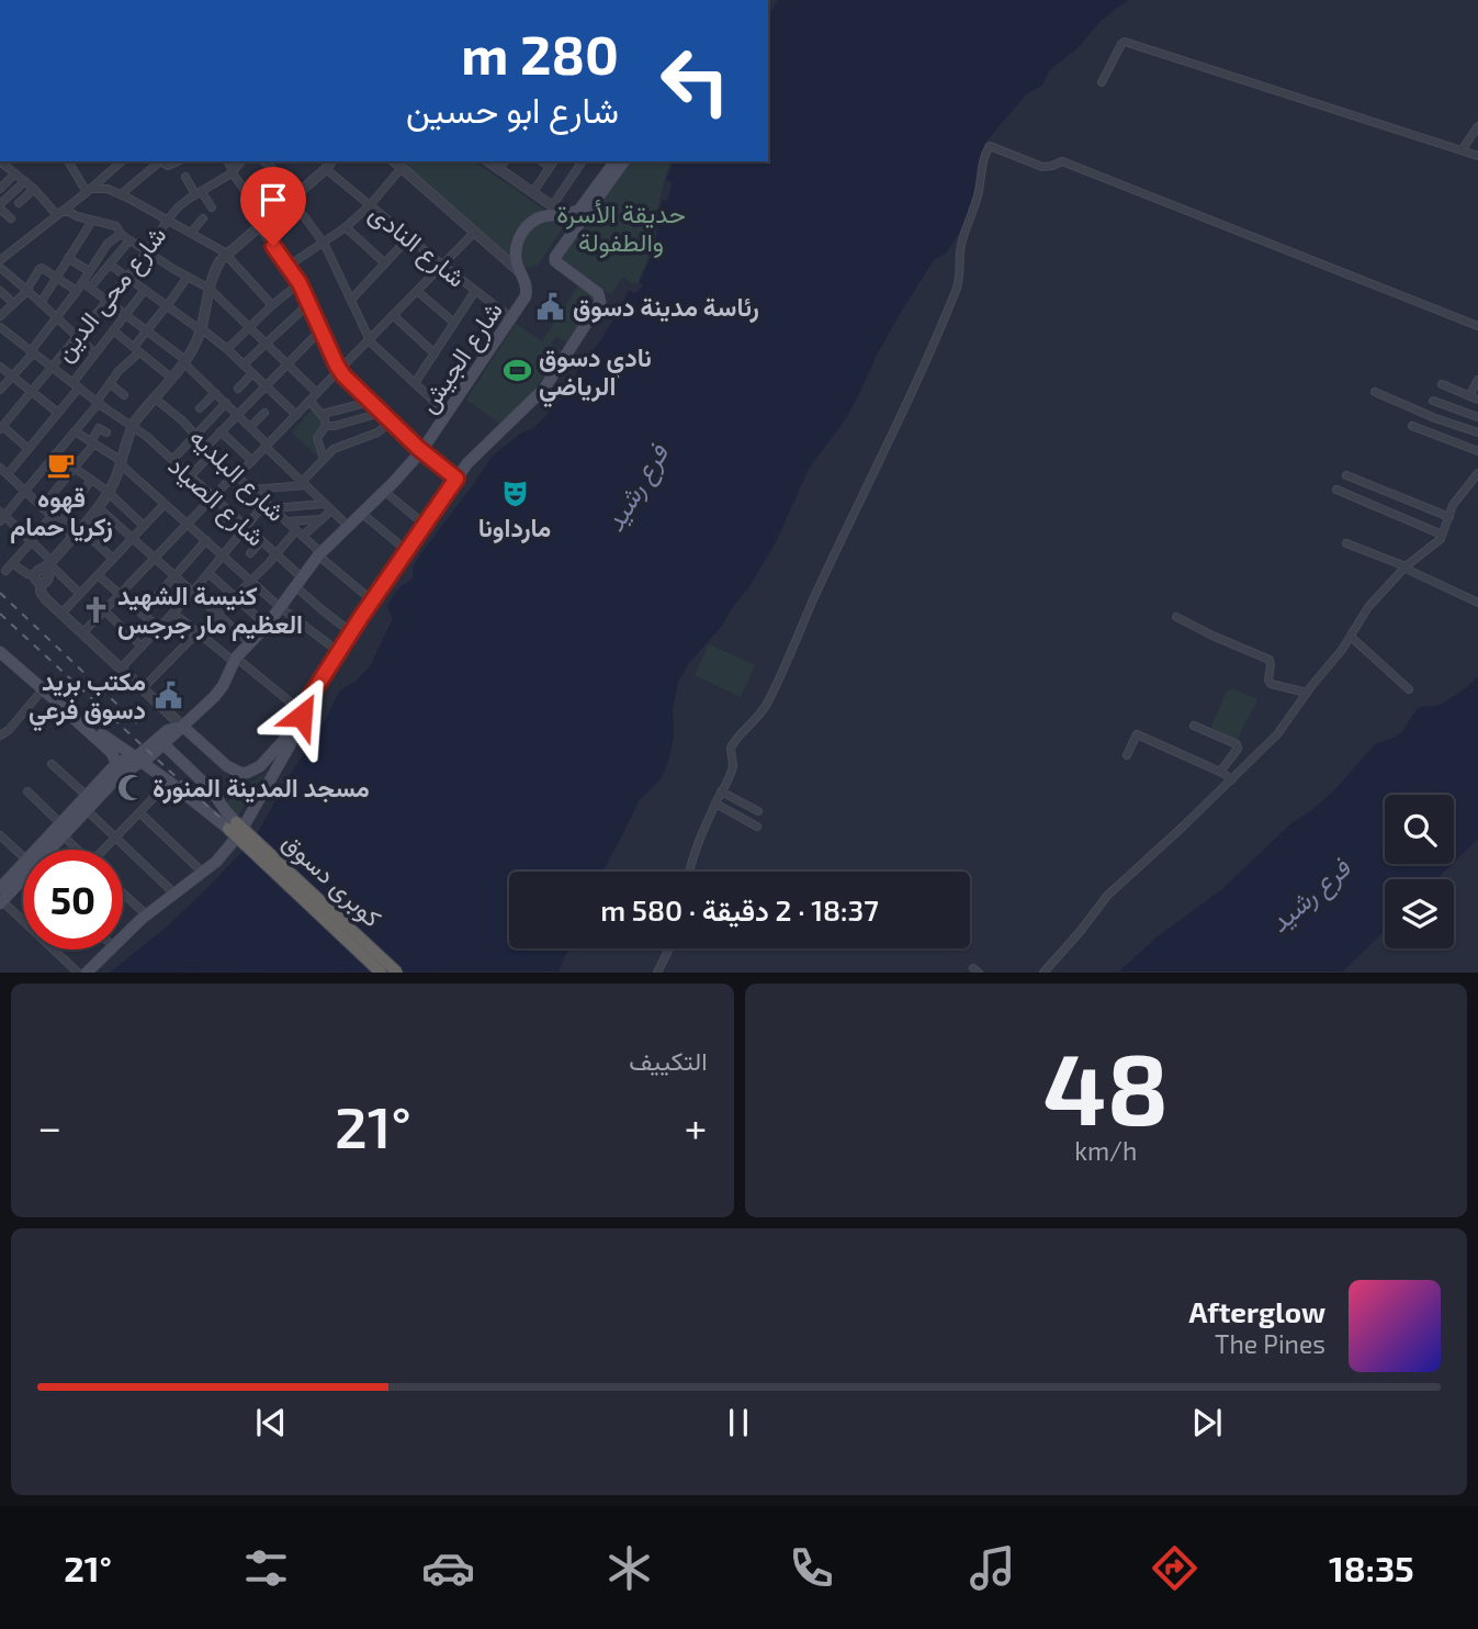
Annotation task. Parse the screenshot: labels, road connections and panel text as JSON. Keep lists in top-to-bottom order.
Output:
{
  "streets": {
    "highway": ["كوبرى دسوق"],
    "main road": ["شارع الجيش"],
    "street": [
      "شارع النادى",
      "شارع محى الدين",
      "شارع البلديه",
      "شارع الصياد"
    ]
  },
  "crossings": [
    ["شارع النادى", "شارع الجيش"],
    ["شارع محى الدين", "شارع الصياد"],
    ["شارع الجيش", "شارع البلديه"],
    ["شارع الجيش", "شارع الصياد"]
  ],
  "water": ["فرع رشيد"],
  "parks": ["حديقة الأسرة والطفولة"],
  "places": {
    "public building": ["رئاسة مدينة دسوق", "مكتب بريد دسوق فرعي"],
    "sports": ["نادي دسوق الرياضي"],
    "cafe": ["قهوه زكريا حمام"],
    "theatre": ["مارداونا"],
    "church": ["كنيسة الشهيد العظيم مار جرجس"],
    "mosque": ["مسجد المدينة المنورة"]
  },
  "page": {
    "turn": ["280 m", "شارع ابو حسين"],
    "limit": "50",
    "trip": "18:37 · 2 دقيقة · 580 m",
    "tile": [
      ["48", "km/h"],
      "التكييف"
    ],
    "heat": ["−", "21°", "+"],
    "song": ["Afterglow", "The Pines"],
    "tabs": ["18:35", "21°"]
  }
}
